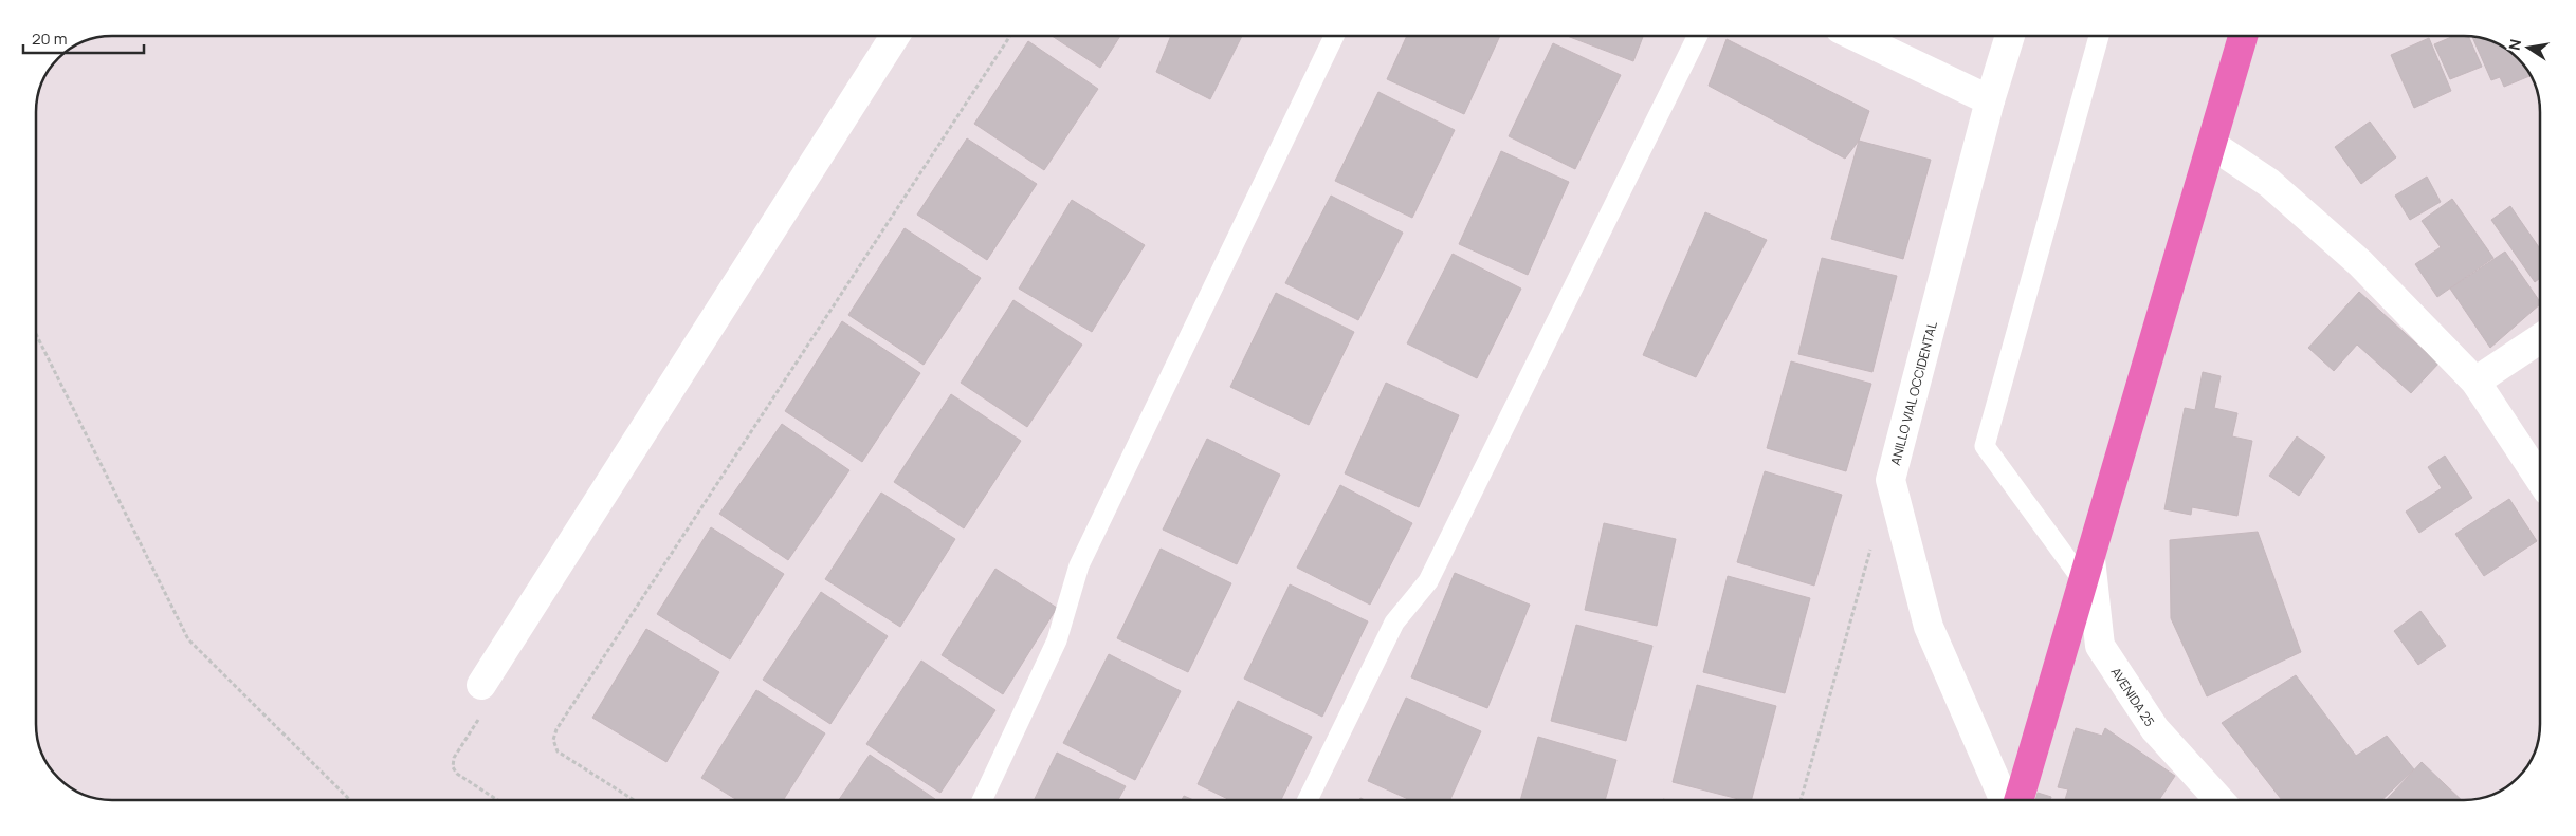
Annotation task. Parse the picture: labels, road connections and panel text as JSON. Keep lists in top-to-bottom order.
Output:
{
  "streets": {
    "street": ["ANILLO VIAL OCCIDENTAL", "AVENIDA 25"]
  },
  "scale_bar": "20 m",
  "north": "left"
}
